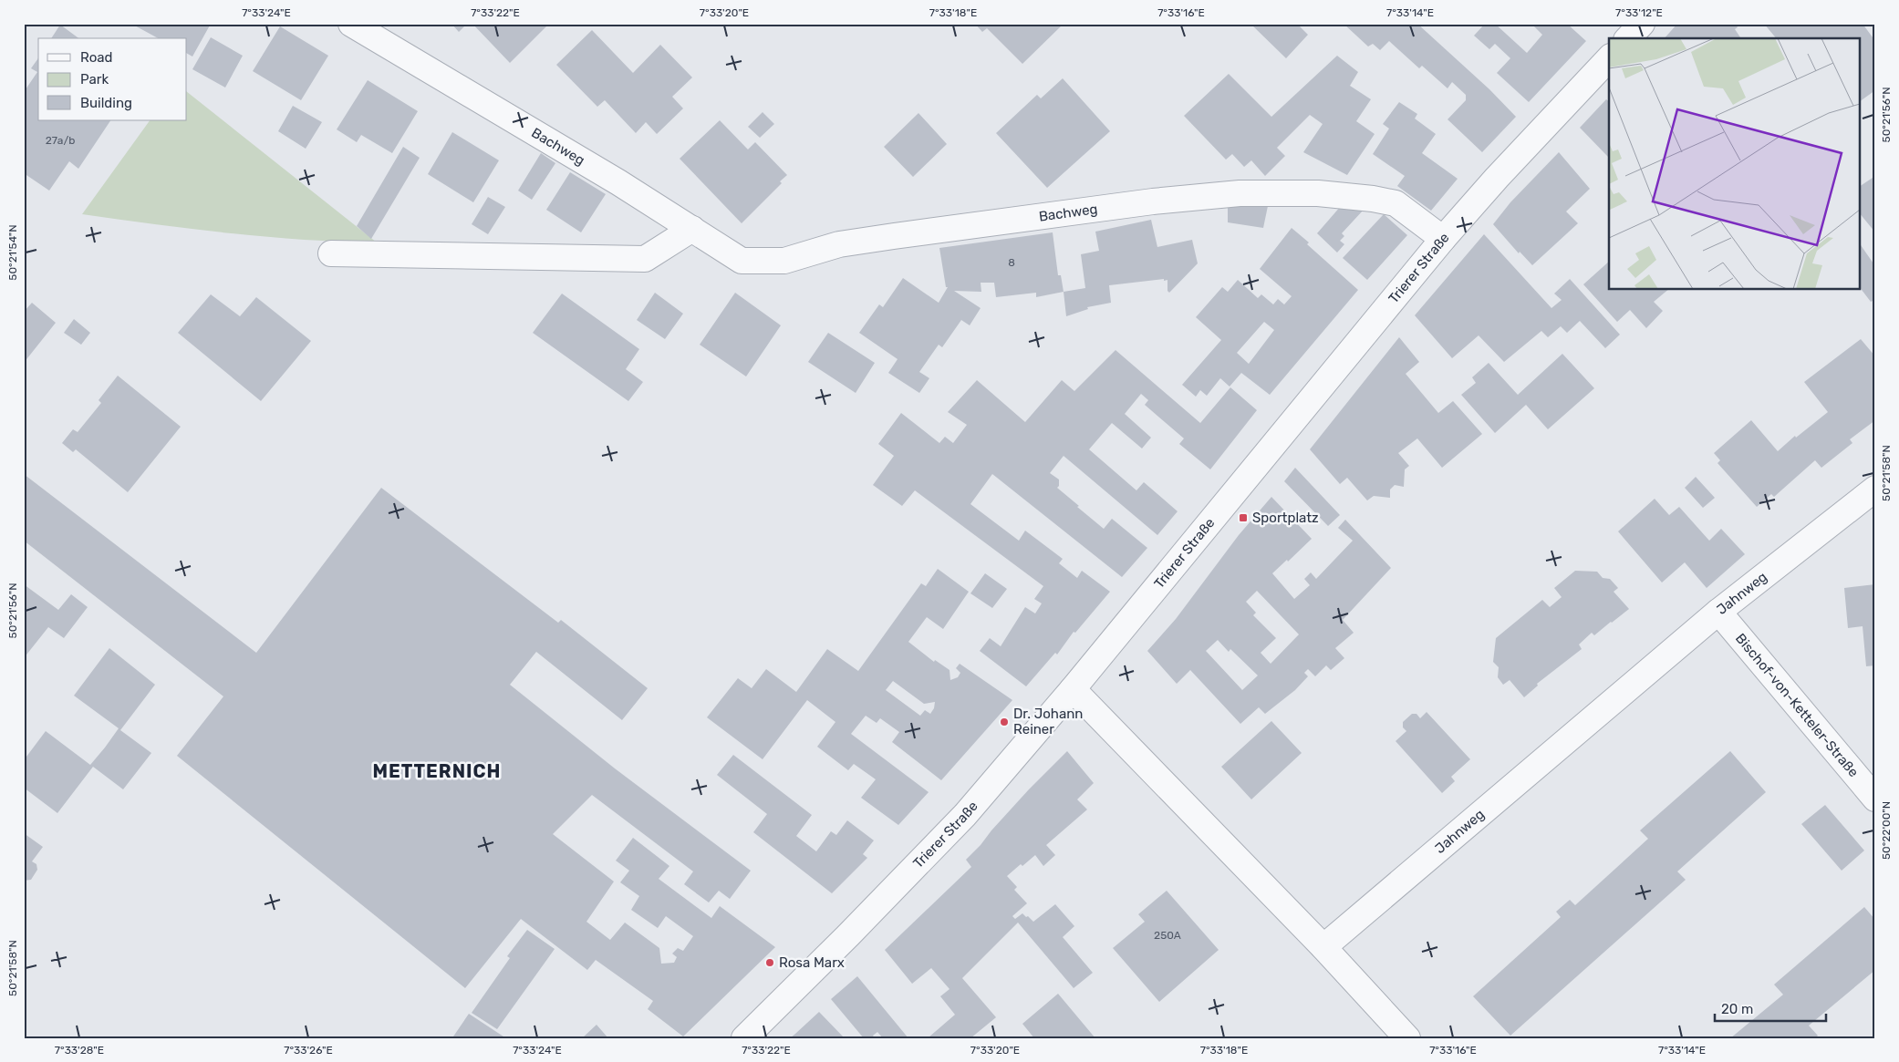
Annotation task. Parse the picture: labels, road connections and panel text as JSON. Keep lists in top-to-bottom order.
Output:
{
  "streets": {
    "street": [
      "Bachweg",
      "Trierer Straße",
      "Jahnweg",
      "Bischof-von-Ketteler-Straße"
    ]
  },
  "crossings": [
    ["Bachweg", "Trierer Straße"],
    ["Jahnweg", "Bischof-von-Ketteler-Straße"]
  ],
  "districts": ["METTERNICH"],
  "places": {
    "transit": ["Sportplatz"],
    "other": ["Dr. Johann Reiner", "Rosa Marx"]
  },
  "house_numbers": ["27a/b", "8", "250A"],
  "legend": ["Road", "Park", "Building"],
  "scale_bar": "20 m",
  "coordinates": [
    "7°33'24\"E",
    "7°33'22\"E",
    "7°33'20\"E",
    "7°33'18\"E",
    "7°33'16\"E",
    "7°33'14\"E",
    "7°33'12\"E",
    "50°21'56\"N",
    "50°21'54\"N",
    "50°21'58\"N",
    "50°22'00\"N",
    "7°33'28\"E",
    "7°33'26\"E"
  ]
}
